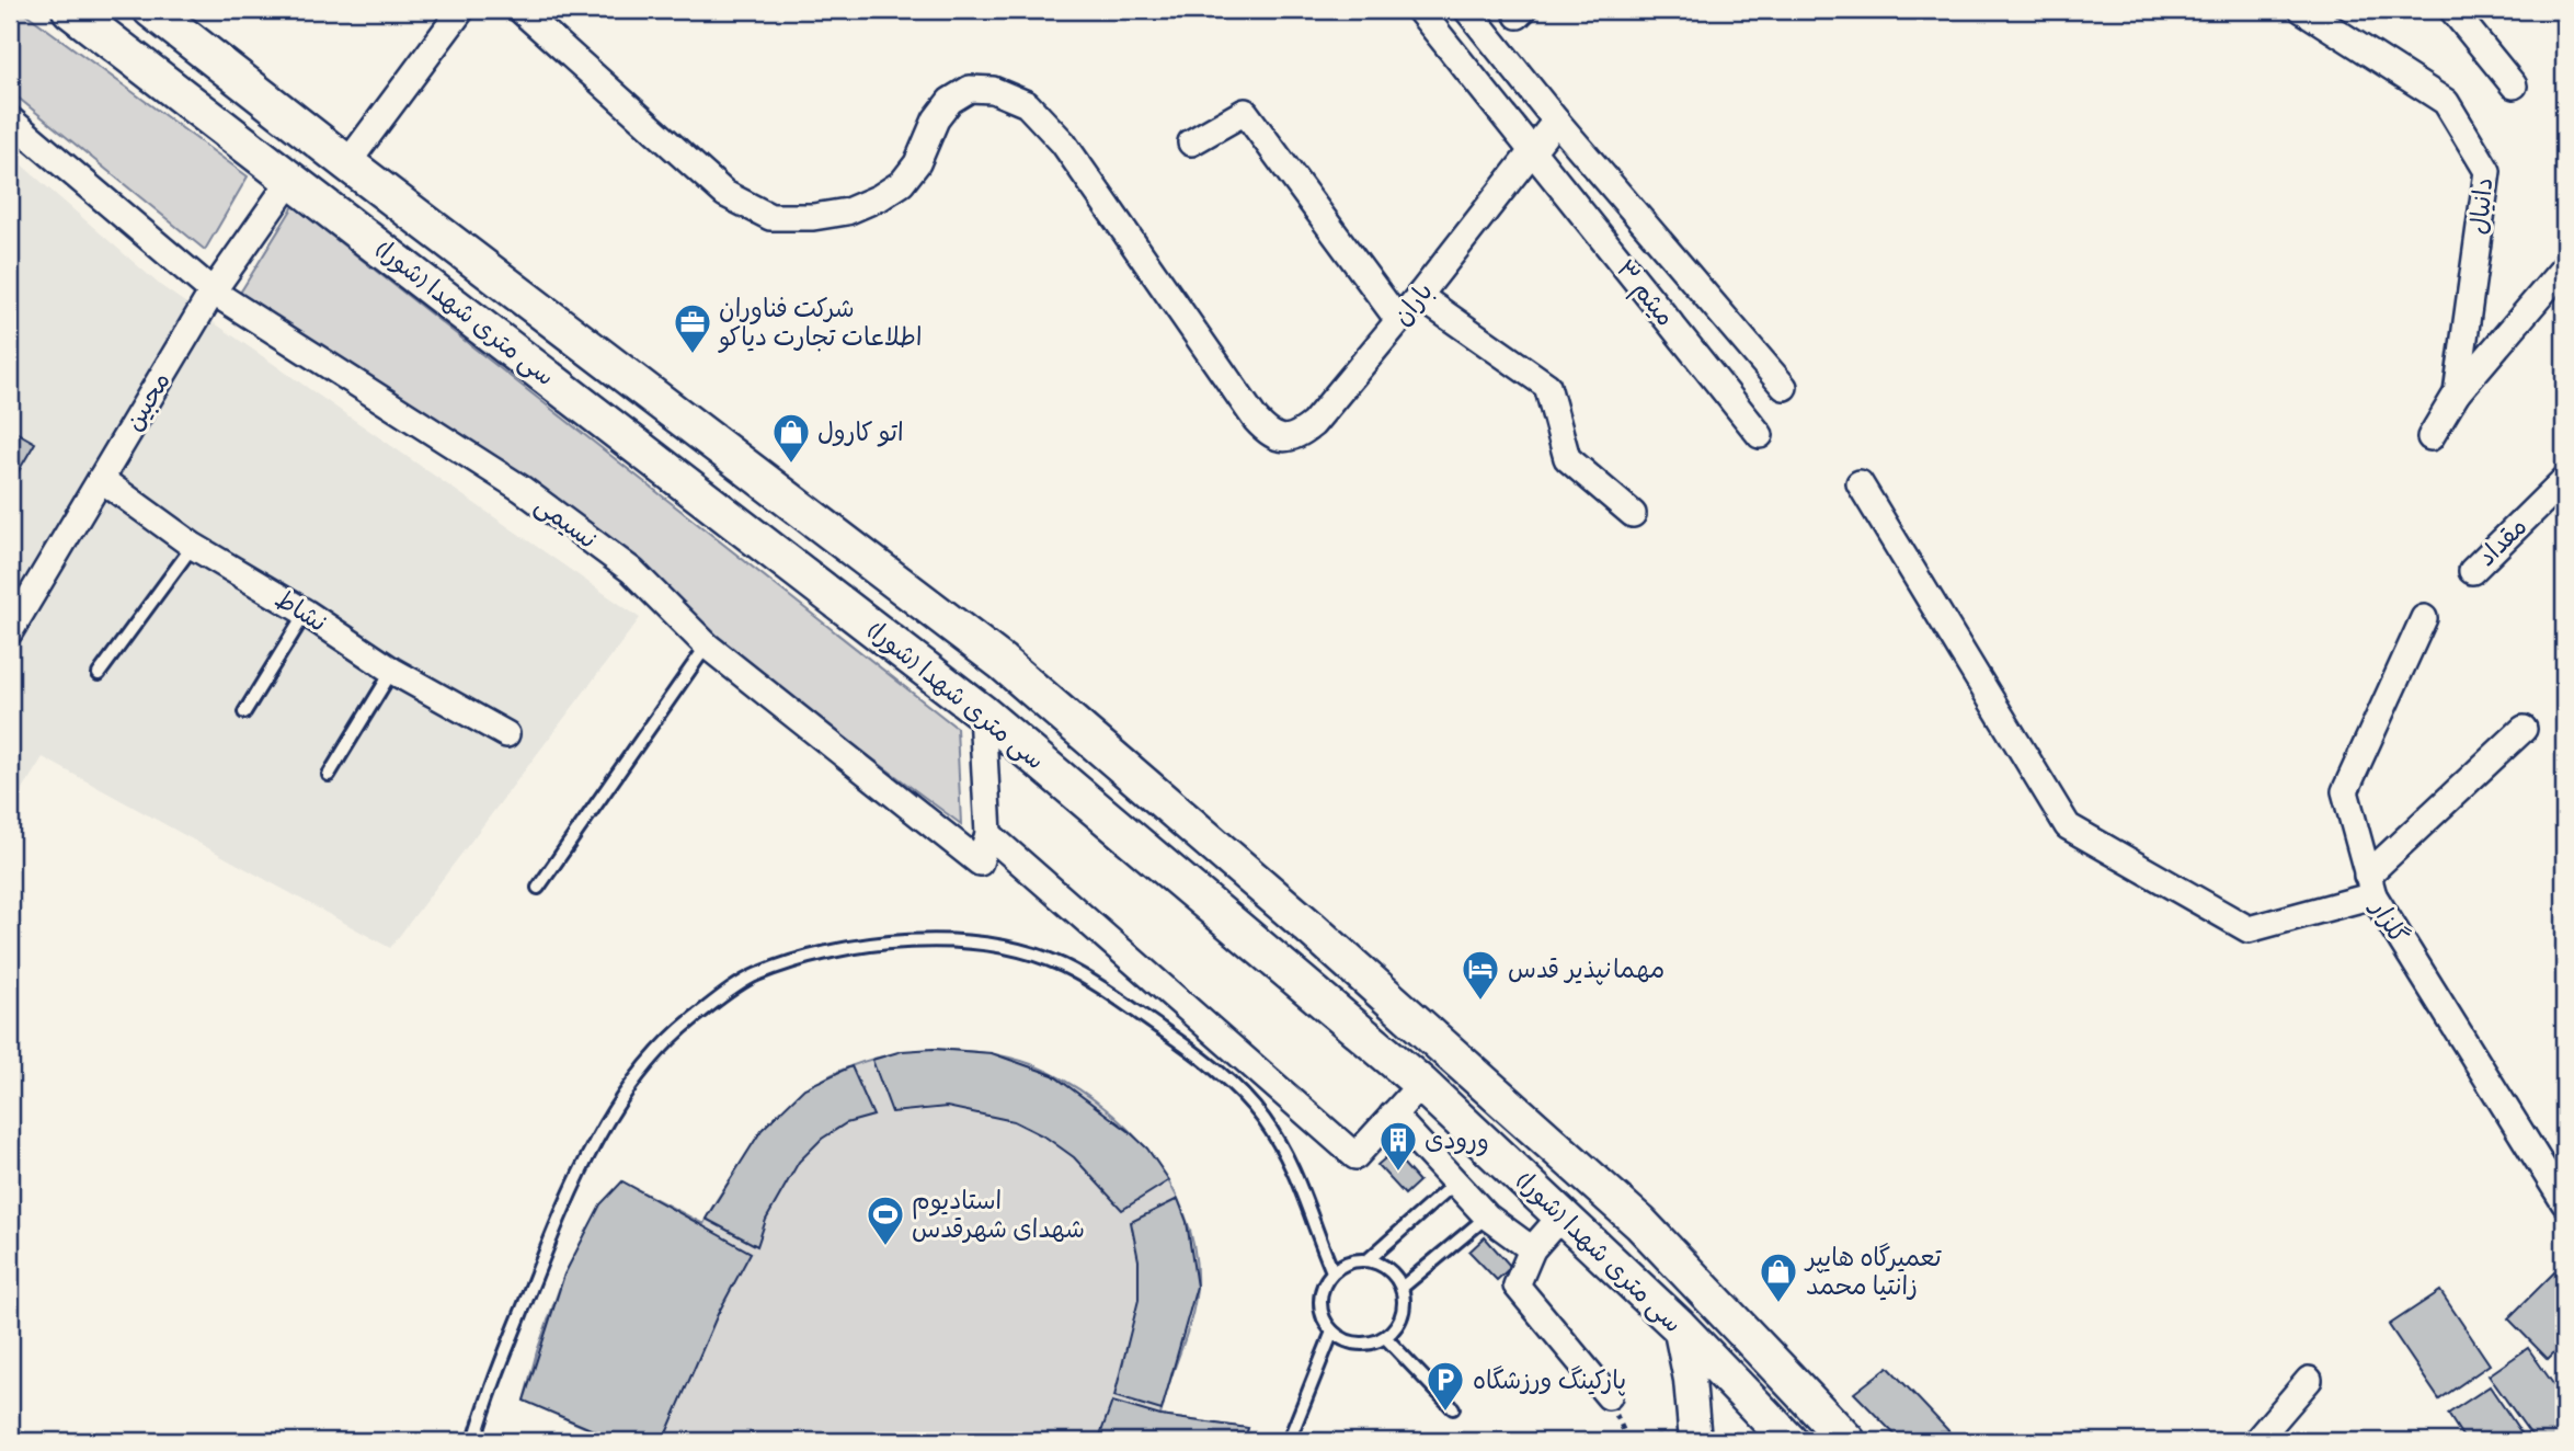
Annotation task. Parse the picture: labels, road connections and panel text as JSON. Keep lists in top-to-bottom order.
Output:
{
  "streets": {
    "main road": ["سی متری شهدا (شورا)"],
    "street": [
      "دانیال",
      "میثم ۳",
      "باران",
      "محبین",
      "نسیمی",
      "مقداد",
      "نشاط",
      "گلزار"
    ]
  },
  "crossings": [
    ["میثم ۳", "باران"],
    ["سی متری شهدا (شورا)", "محبین"],
    ["محبین", "نسیمی"],
    ["محبین", "نشاط"]
  ],
  "places": {
    "office": ["شرکت فناوران اطلاعات تجارت دیاکو"],
    "shop": ["اتو کارول", "تعمیرگاه هایپر زانتیا محمد"],
    "hotel": ["مهمانپذیر قدس"],
    "building": ["ورودی"],
    "sports": ["استادیوم شهدای شهرقدس"],
    "parking": ["پارکینگ ورزشگاه"]
  }
}
